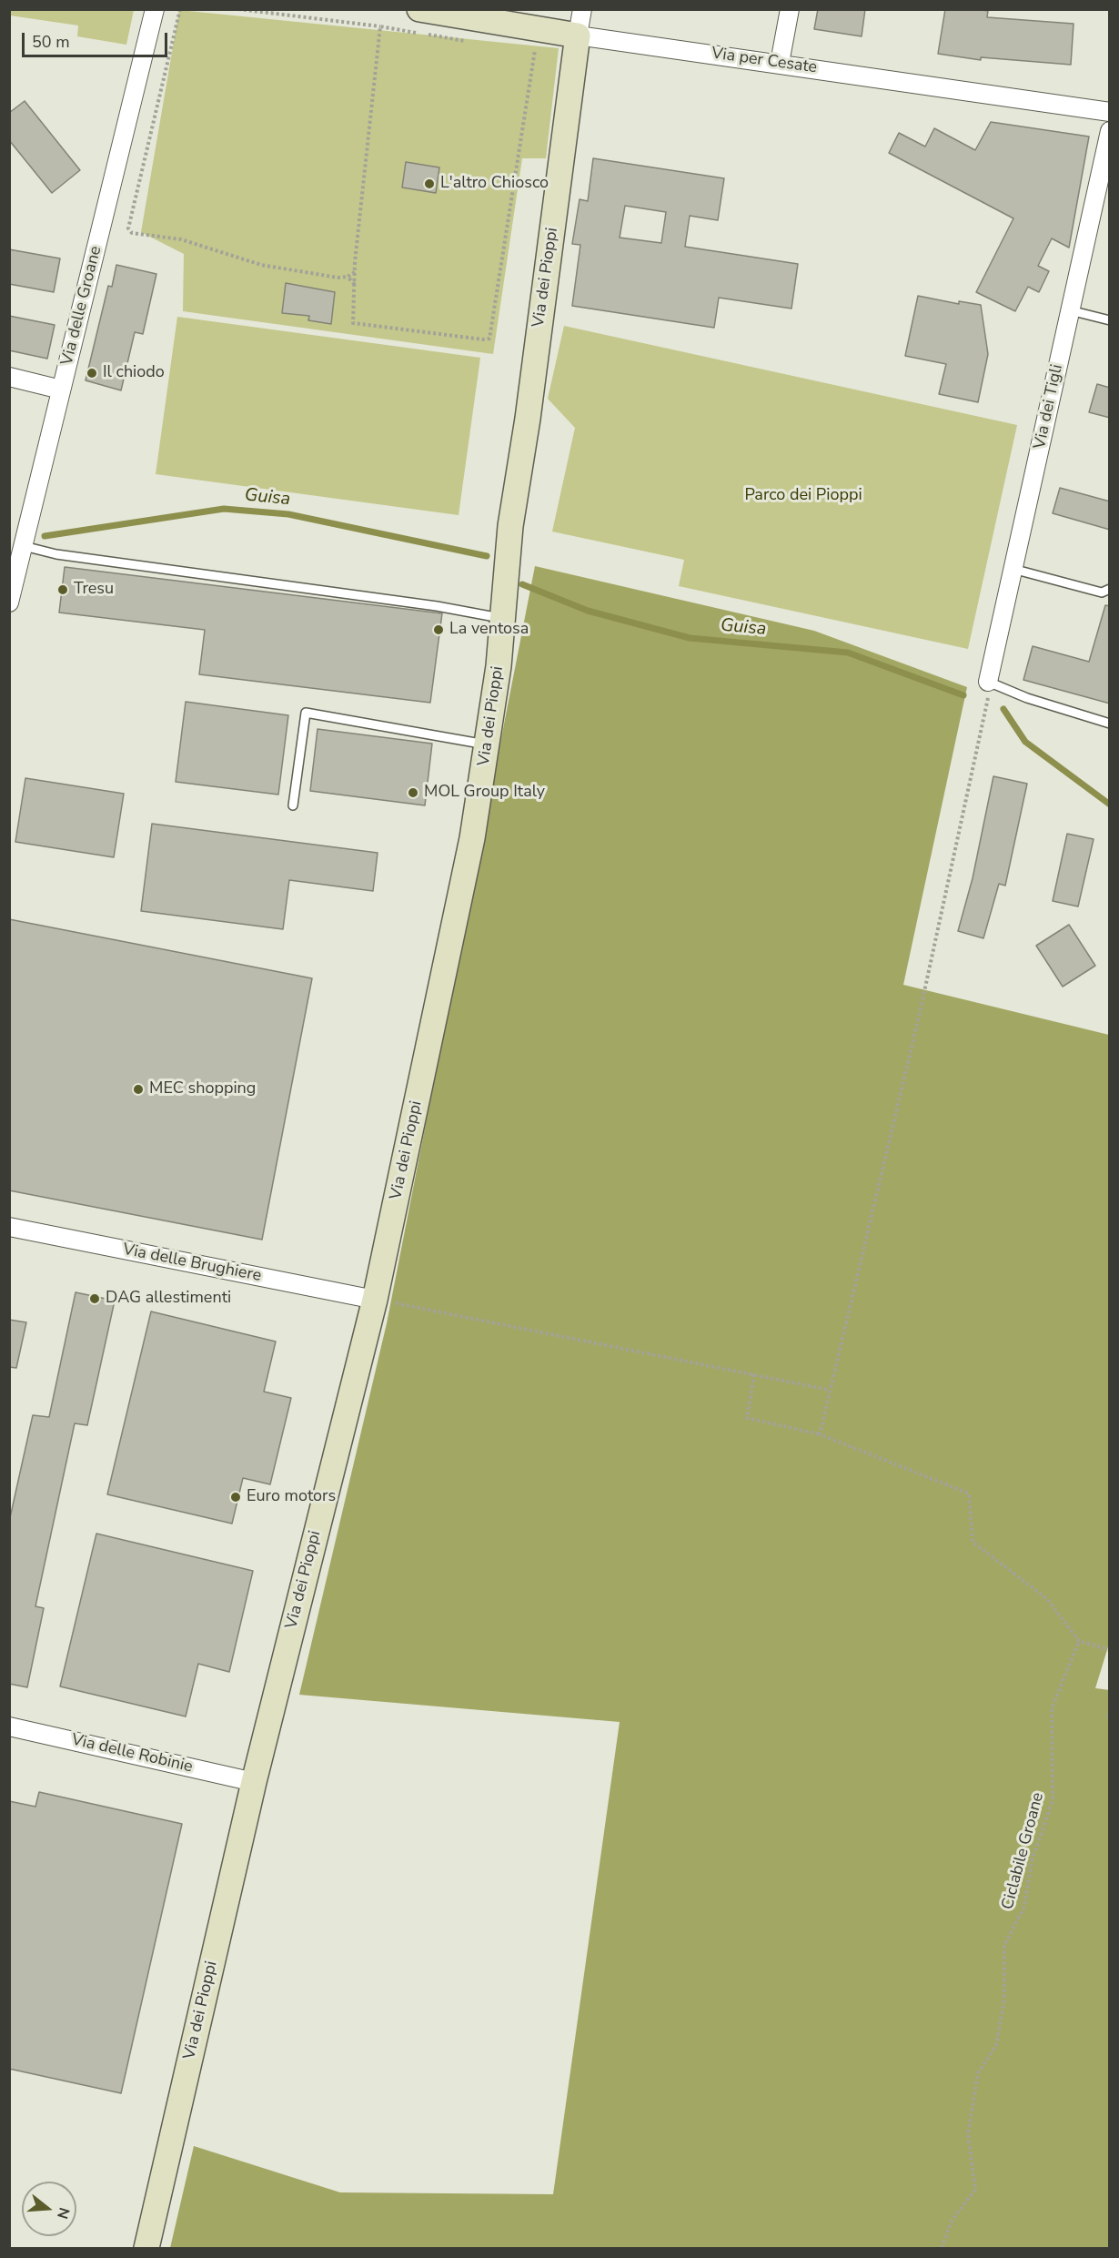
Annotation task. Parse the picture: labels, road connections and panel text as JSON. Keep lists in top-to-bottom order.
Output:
{
  "streets": {
    "street": [
      "Via per Cesate",
      "Via dei Pioppi",
      "Via delle Groane",
      "Via dei Tigli",
      "Via delle Brughiere",
      "Via delle Robinie"
    ],
    "path": ["Ciclabile Groane"]
  },
  "crossings": [
    ["Via per Cesate", "Via dei Pioppi"],
    ["Via dei Pioppi", "Via delle Brughiere"],
    ["Via dei Pioppi", "Via delle Robinie"]
  ],
  "water": ["Guisa"],
  "parks": ["Parco dei Pioppi"],
  "places": [
    "L'altro Chiosco",
    "Il chiodo",
    "Tresu",
    "La ventosa",
    "MOL Group Italy",
    "MEC shopping",
    "DAG allestimenti",
    "Euro motors"
  ],
  "scale_bar": "50 m",
  "north": "right"
}
